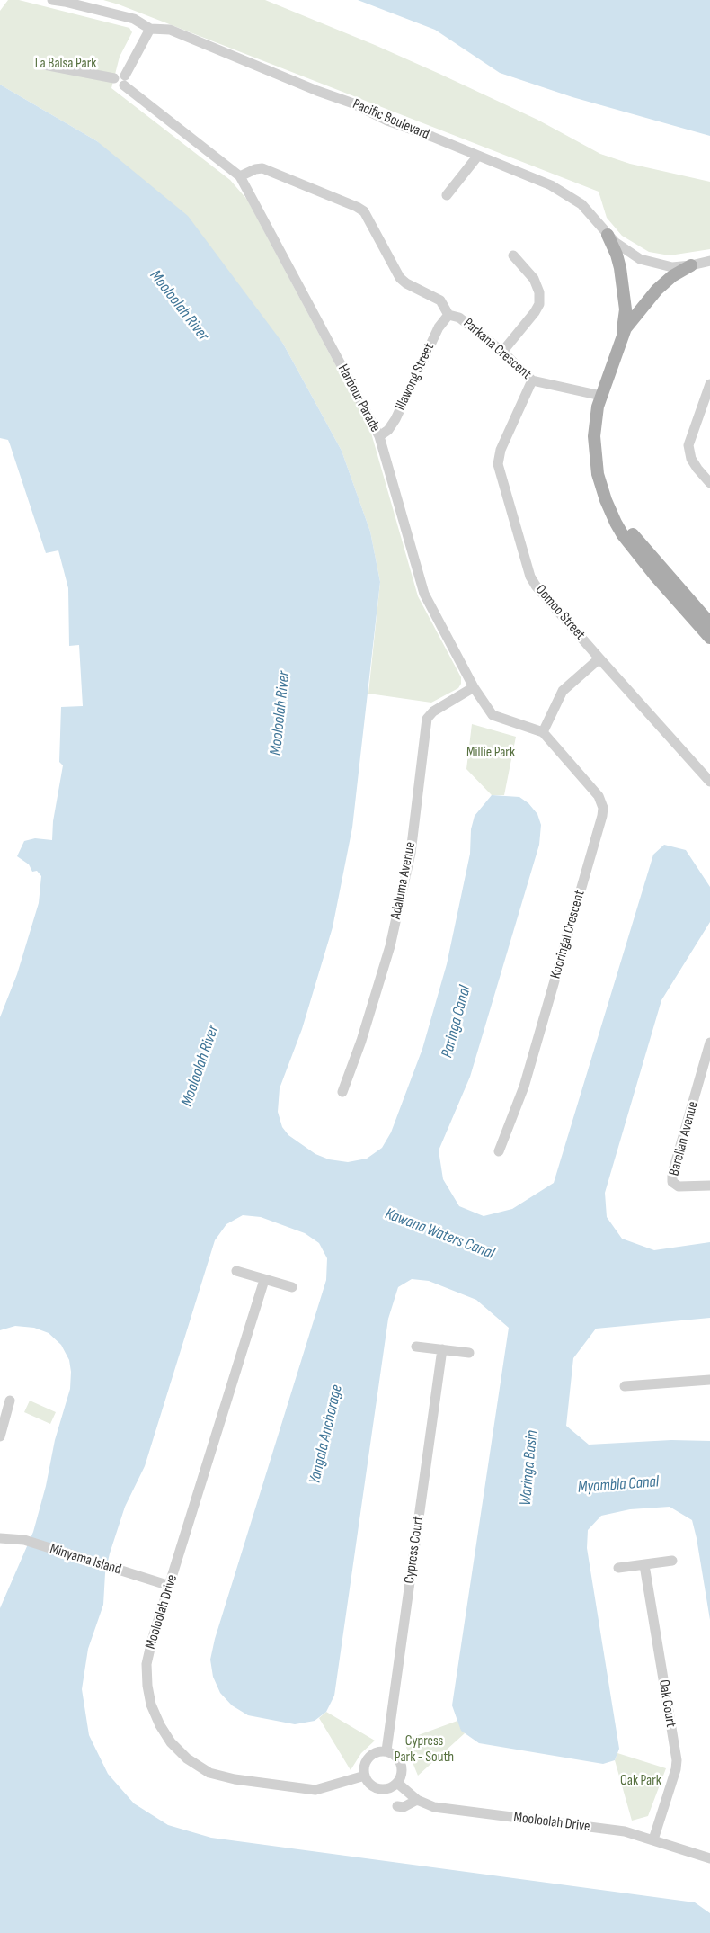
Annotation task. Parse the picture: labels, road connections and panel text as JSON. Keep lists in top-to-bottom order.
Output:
{
  "streets": {
    "street": [
      "Pacific Boulevard",
      "Parkana Crescent",
      "Illawong Street",
      "Harbour Parade",
      "Oomoo Street",
      "Adaluma Avenue",
      "Kooringal Crescent",
      "Barellan Avenue",
      "Cypress Court",
      "Minyama Island",
      "Mooloolah Drive",
      "Oak Court"
    ]
  },
  "crossings": [
    ["Parkana Crescent", "Illawong Street"],
    ["Parkana Crescent", "Harbour Parade"],
    ["Parkana Crescent", "Oomoo Street"],
    ["Illawong Street", "Harbour Parade"],
    ["Harbour Parade", "Adaluma Avenue"],
    ["Harbour Parade", "Kooringal Crescent"],
    ["Cypress Court", "Mooloolah Drive"],
    ["Minyama Island", "Mooloolah Drive"],
    ["Mooloolah Drive", "Oak Court"]
  ],
  "water": [
    "Mooloolah River",
    "Paringa Canal",
    "Kawana Waters Canal",
    "Yangala Anchorage",
    "Waringa Basin",
    "Myambla Canal"
  ],
  "parks": [
    "La Balsa Park",
    "Millie Park",
    "Cypress Park - South",
    "Oak Park"
  ]
}
